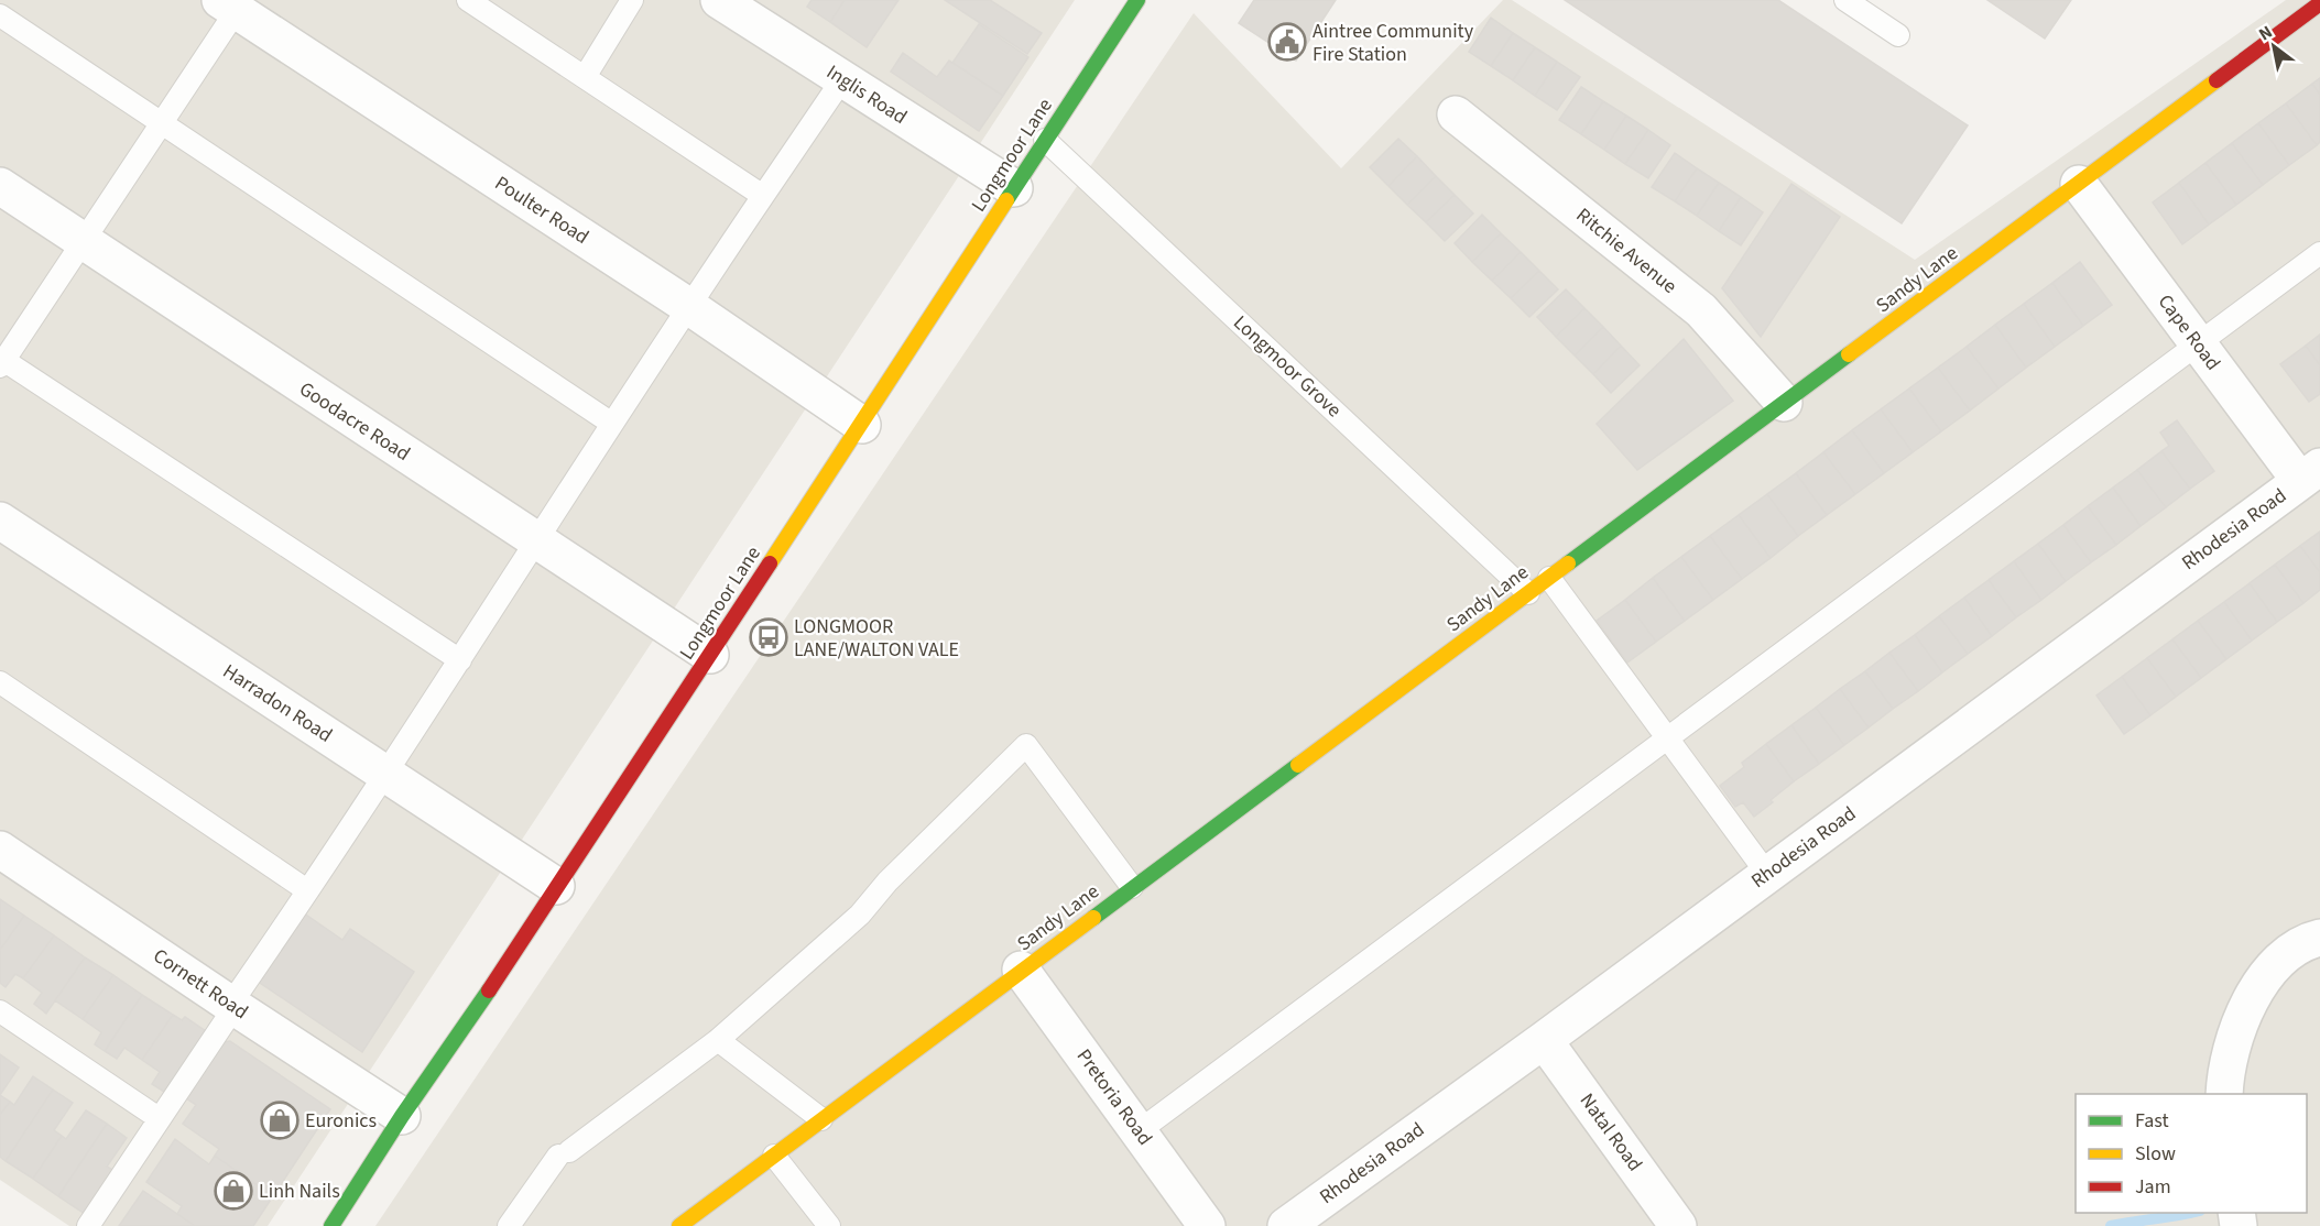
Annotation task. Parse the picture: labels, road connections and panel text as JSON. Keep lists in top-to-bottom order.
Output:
{
  "streets": {
    "street": [
      "Inglis Road",
      "Longmoor Lane",
      "Poulter Road",
      "Ritchie Avenue",
      "Sandy Lane",
      "Cape Road",
      "Goodacre Road",
      "Rhodesia Road",
      "Harradon Road",
      "Cornett Road",
      "Pretoria Road",
      "Natal Road"
    ],
    "lane": ["Longmoor Grove"]
  },
  "crossings": [
    ["Inglis Road", "Longmoor Lane"],
    ["Longmoor Lane", "Poulter Road"],
    ["Longmoor Lane", "Longmoor Grove"],
    ["Longmoor Lane", "Goodacre Road"],
    ["Longmoor Lane", "Harradon Road"],
    ["Longmoor Lane", "Cornett Road"],
    ["Ritchie Avenue", "Sandy Lane"],
    ["Sandy Lane", "Cape Road"],
    ["Sandy Lane", "Longmoor Grove"],
    ["Sandy Lane", "Pretoria Road"],
    ["Cape Road", "Rhodesia Road"],
    ["Rhodesia Road", "Natal Road"]
  ],
  "places": {
    "public building": ["Aintree Community Fire Station"],
    "bus stop": ["LONGMOOR LANE/WALTON VALE"],
    "shop": ["Euronics", "Linh Nails"]
  },
  "legend": ["Fast", "Slow", "Jam"],
  "north": "top left"
}
